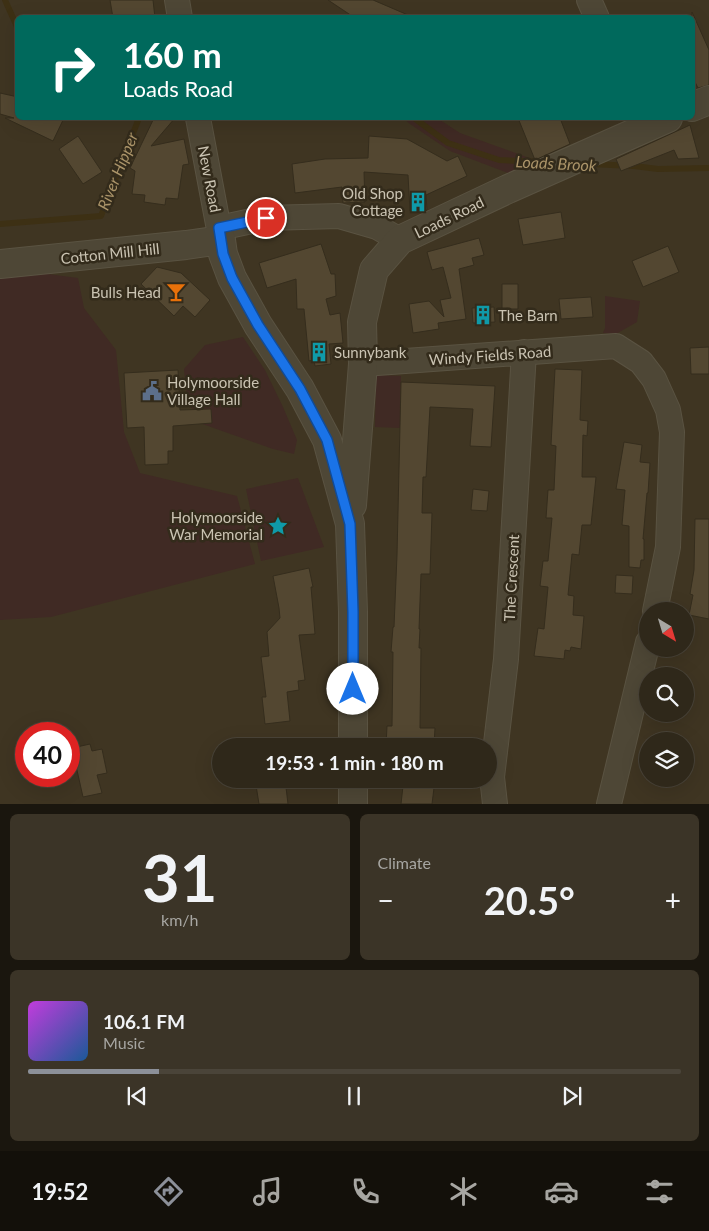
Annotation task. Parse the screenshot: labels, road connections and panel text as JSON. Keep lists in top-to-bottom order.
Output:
{
  "streets": {
    "street": [
      "New Road",
      "Loads Road",
      "Cotton Mill Hill",
      "Windy Fields Road",
      "The Crescent"
    ]
  },
  "crossings": [
    ["New Road", "Loads Road"],
    ["New Road", "Cotton Mill Hill"],
    ["Loads Road", "Cotton Mill Hill"],
    ["Windy Fields Road", "The Crescent"]
  ],
  "water": ["Loads Brook", "River Hipper"],
  "places": {
    "building": ["Old Shop Cottage", "The Barn", "Sunnybank"],
    "bar": ["Bulls Head"],
    "public building": ["Holymoorside Village Hall"],
    "place": ["Holymoorside War Memorial"]
  },
  "north": "bottom right",
  "page": {
    "turn": ["160 m", "Loads Road"],
    "limit": "40",
    "trip": "19:53 · 1 min · 180 m",
    "tile": [
      ["31", "km/h"],
      "Climate"
    ],
    "heat": ["−", "20.5°", "+"],
    "song": ["106.1 FM", "Music"],
    "tabs": "19:52"
  }
}
